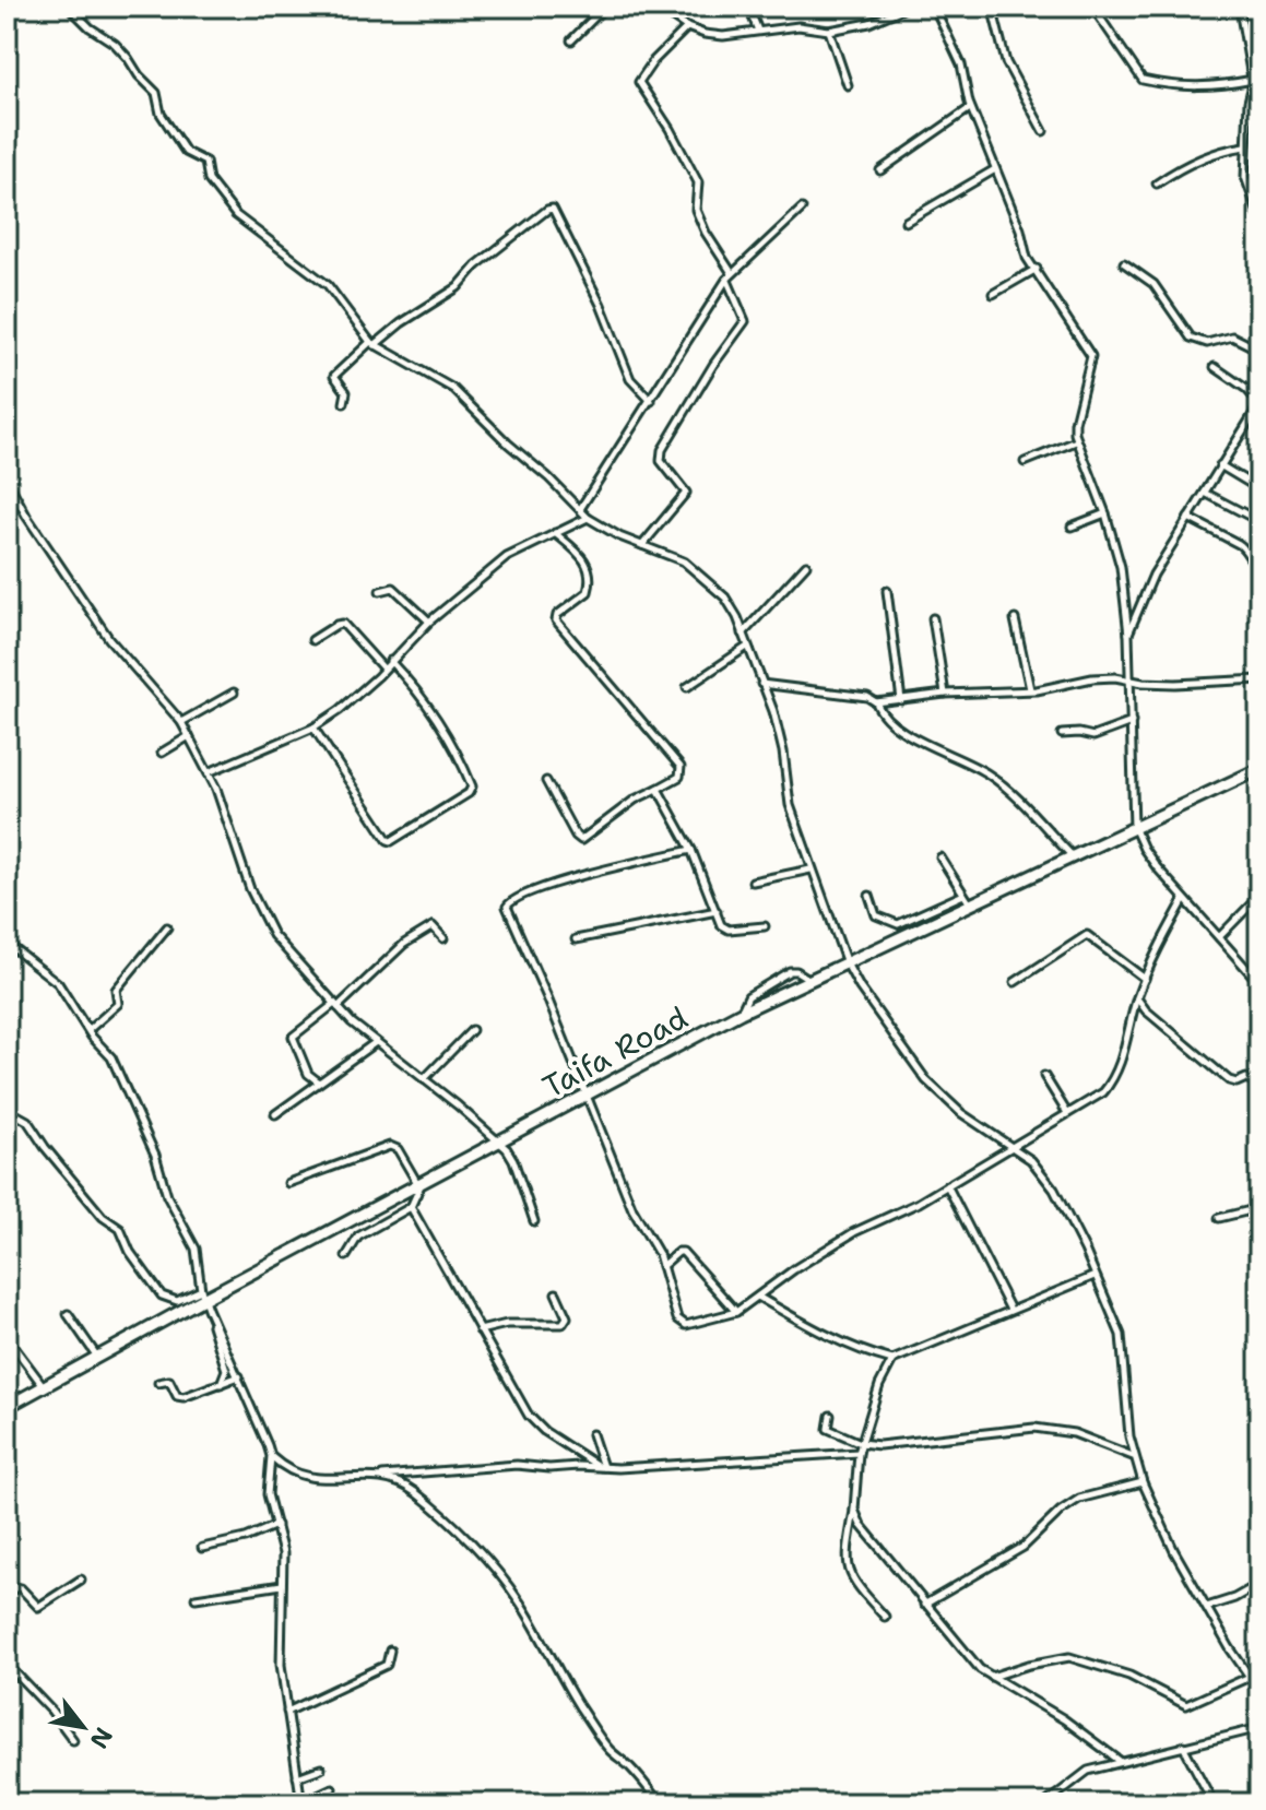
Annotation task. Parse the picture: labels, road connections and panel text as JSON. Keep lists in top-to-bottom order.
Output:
{
  "streets": {
    "highway": ["Taifa Road"]
  },
  "north": "bottom right"
}
